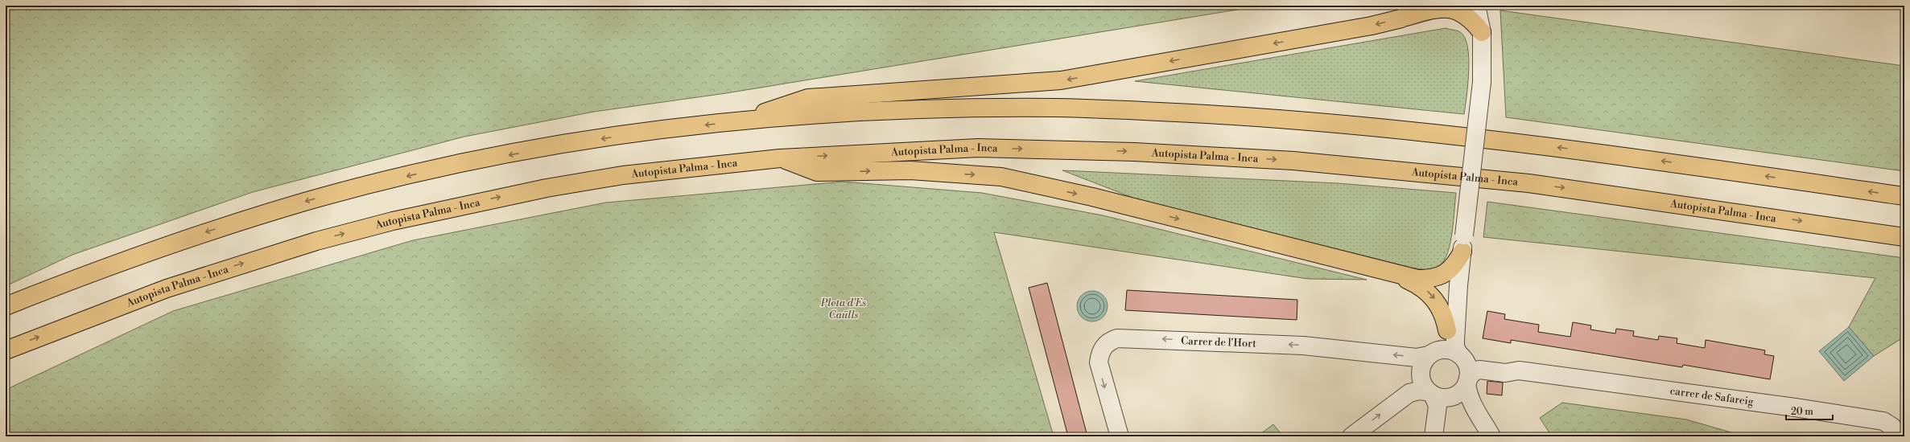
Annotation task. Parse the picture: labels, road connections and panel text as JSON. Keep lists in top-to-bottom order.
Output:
{
  "streets": {
    "highway": ["Autopista Palma - Inca"],
    "street": ["Carrer de l'Hort", "carrer de Safareig"]
  },
  "crossings": [
    ["Carrer de l'Hort", "carrer de Safareig"]
  ],
  "parks": ["Pleta d'Es Caülls"],
  "scale_bar": "20 m"
}
